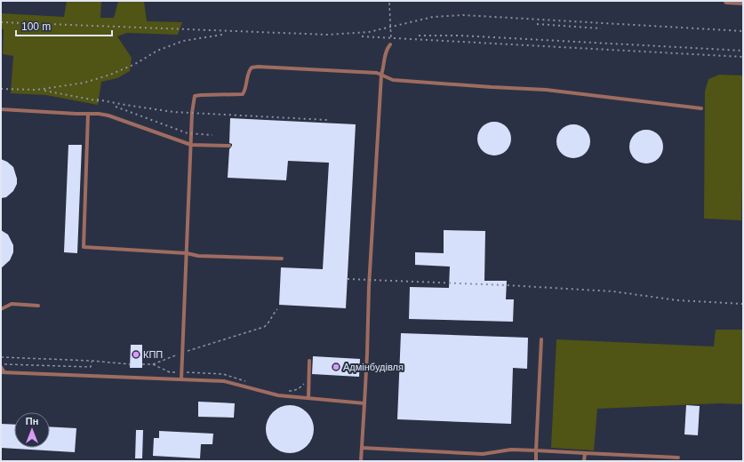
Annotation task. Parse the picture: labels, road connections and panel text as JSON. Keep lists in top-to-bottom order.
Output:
{
  "places": ["КПП", "Адмінбудівля"],
  "scale_bar": "100 m",
  "north": "top"
}
